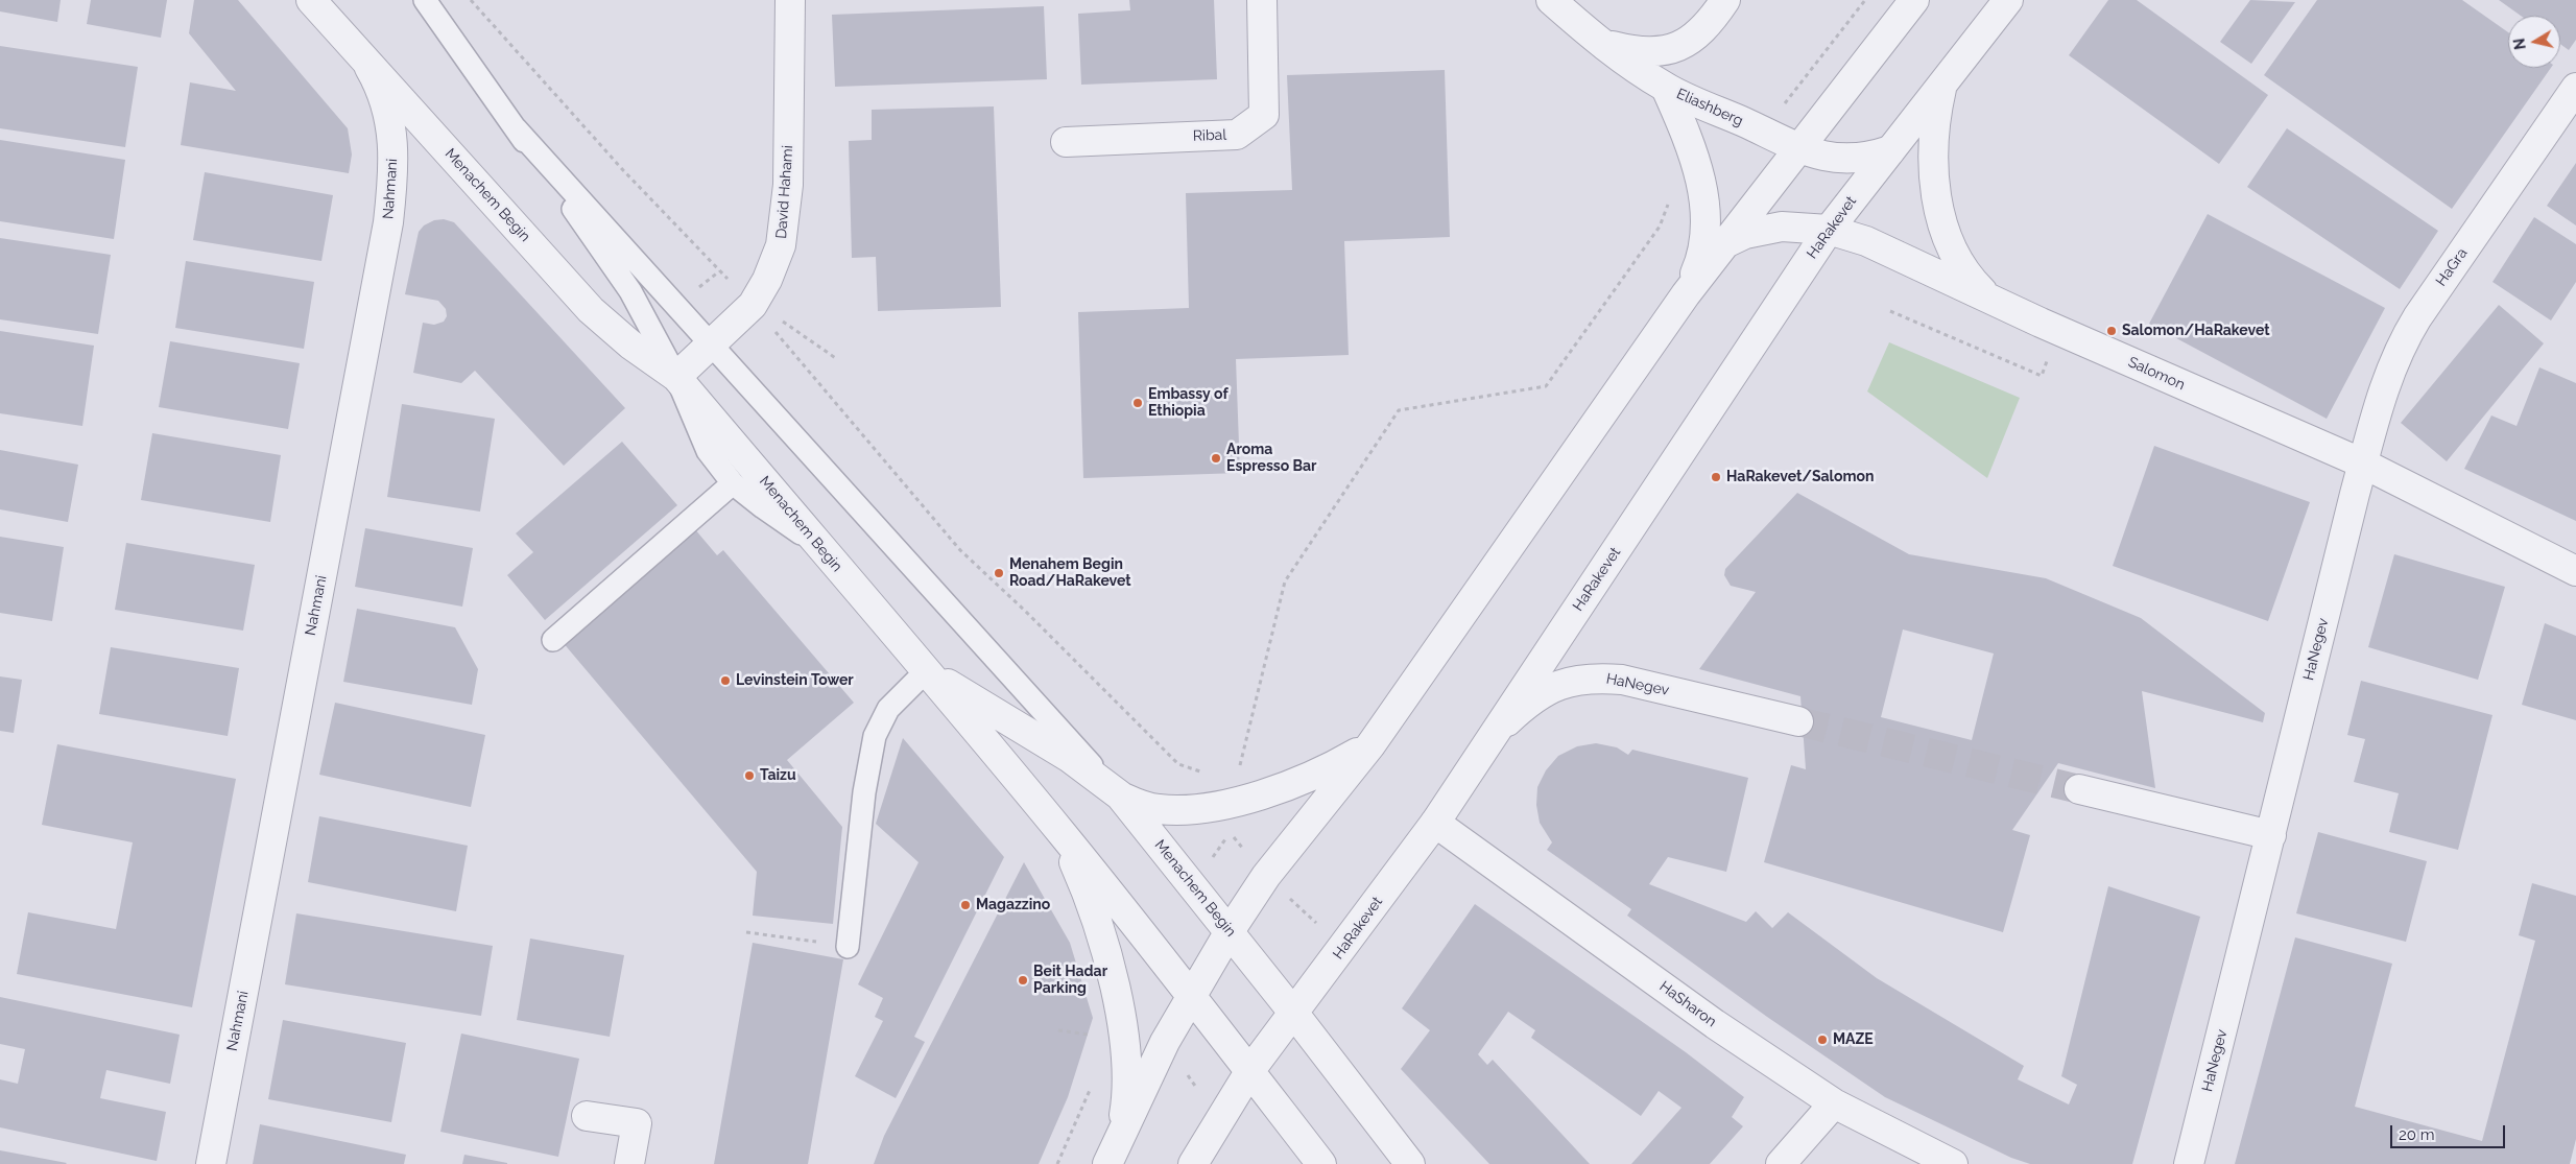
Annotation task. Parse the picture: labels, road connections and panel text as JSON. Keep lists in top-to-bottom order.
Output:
{
  "streets": {
    "street": [
      "Eliashberg",
      "Ribal",
      "Nahmani",
      "David Hahami",
      "Menachem Begin",
      "HaRakevet",
      "HaGra",
      "Salomon",
      "HaNegev",
      "HaSharon"
    ]
  },
  "crossings": [
    ["Eliashberg", "HaRakevet"],
    ["Nahmani", "Menachem Begin"],
    ["David Hahami", "Menachem Begin"],
    ["Menachem Begin", "HaRakevet"],
    ["HaRakevet", "Salomon"],
    ["HaRakevet", "HaNegev"],
    ["HaRakevet", "HaSharon"],
    ["HaGra", "Salomon"],
    ["HaGra", "HaNegev"],
    ["Salomon", "HaNegev"]
  ],
  "places": [
    "Salomon/HaRakevet",
    "Embassy of Ethiopia",
    "Aroma Espresso Bar",
    "HaRakevet/Salomon",
    "Menahem Begin Road/HaRakevet",
    "Levinstein Tower",
    "Taizu",
    "Magazzino",
    "Beit Hadar Parking",
    "MAZE"
  ],
  "scale_bar": "20 m",
  "north": "left"
}
